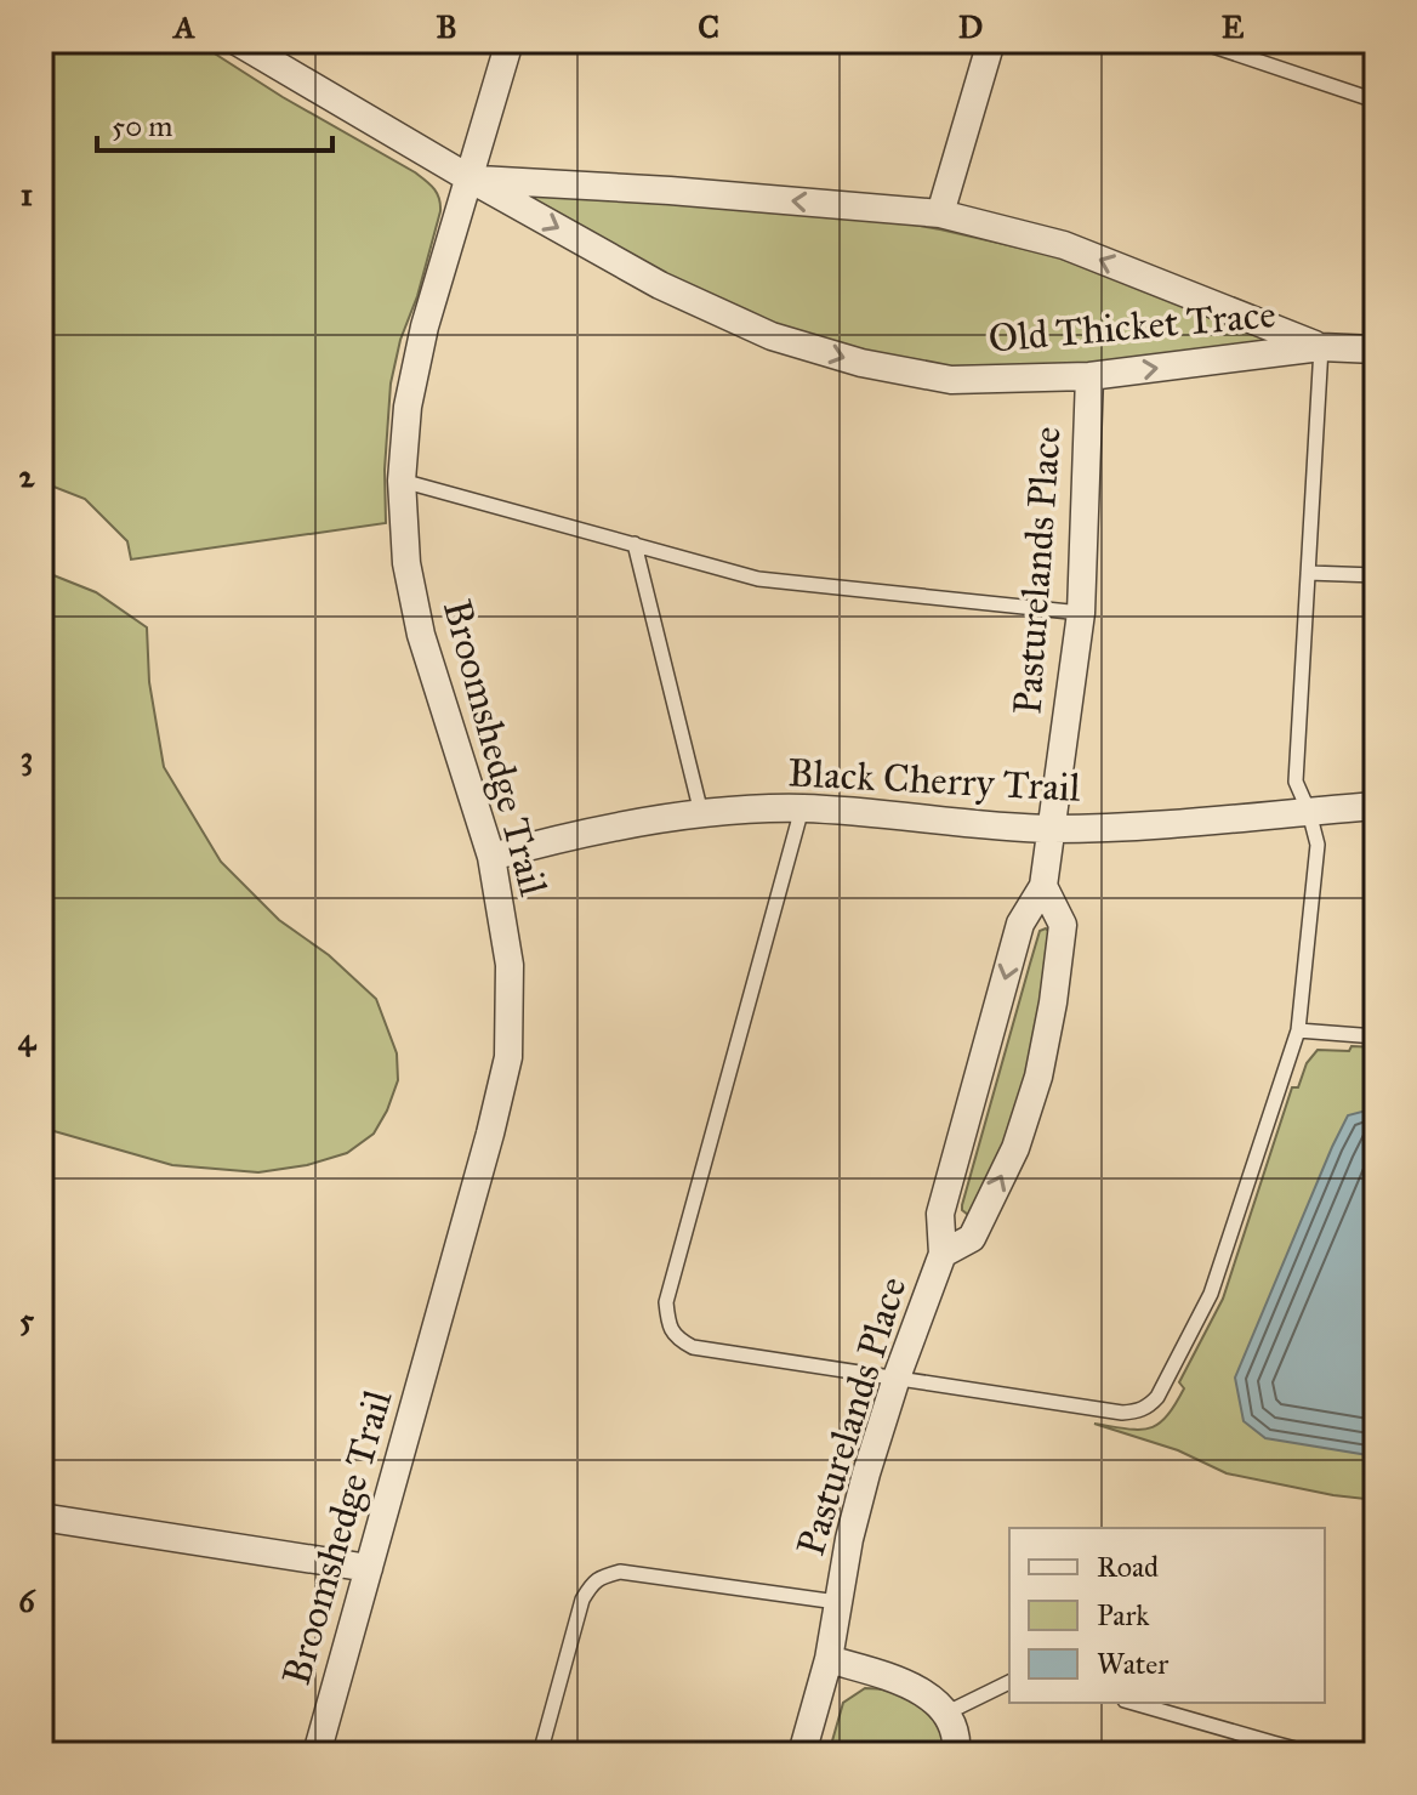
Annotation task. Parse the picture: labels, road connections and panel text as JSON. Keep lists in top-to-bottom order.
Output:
{
  "streets": {
    "street": [
      "Old Thicket Trace",
      "Pasturelands Place",
      "Broomshedge Trail",
      "Black Cherry Trail"
    ]
  },
  "crossings": [
    ["Old Thicket Trace", "Pasturelands Place"],
    ["Old Thicket Trace", "Broomshedge Trail"],
    ["Pasturelands Place", "Black Cherry Trail"],
    ["Broomshedge Trail", "Black Cherry Trail"]
  ],
  "legend": ["Road", "Park", "Water"],
  "scale_bar": "50 m",
  "grid": {
    "columns": [
      "A",
      "B",
      "C",
      "D",
      "E"
    ],
    "rows": [
      "1",
      "2",
      "3",
      "4",
      "5",
      "6"
    ]
  }
}
